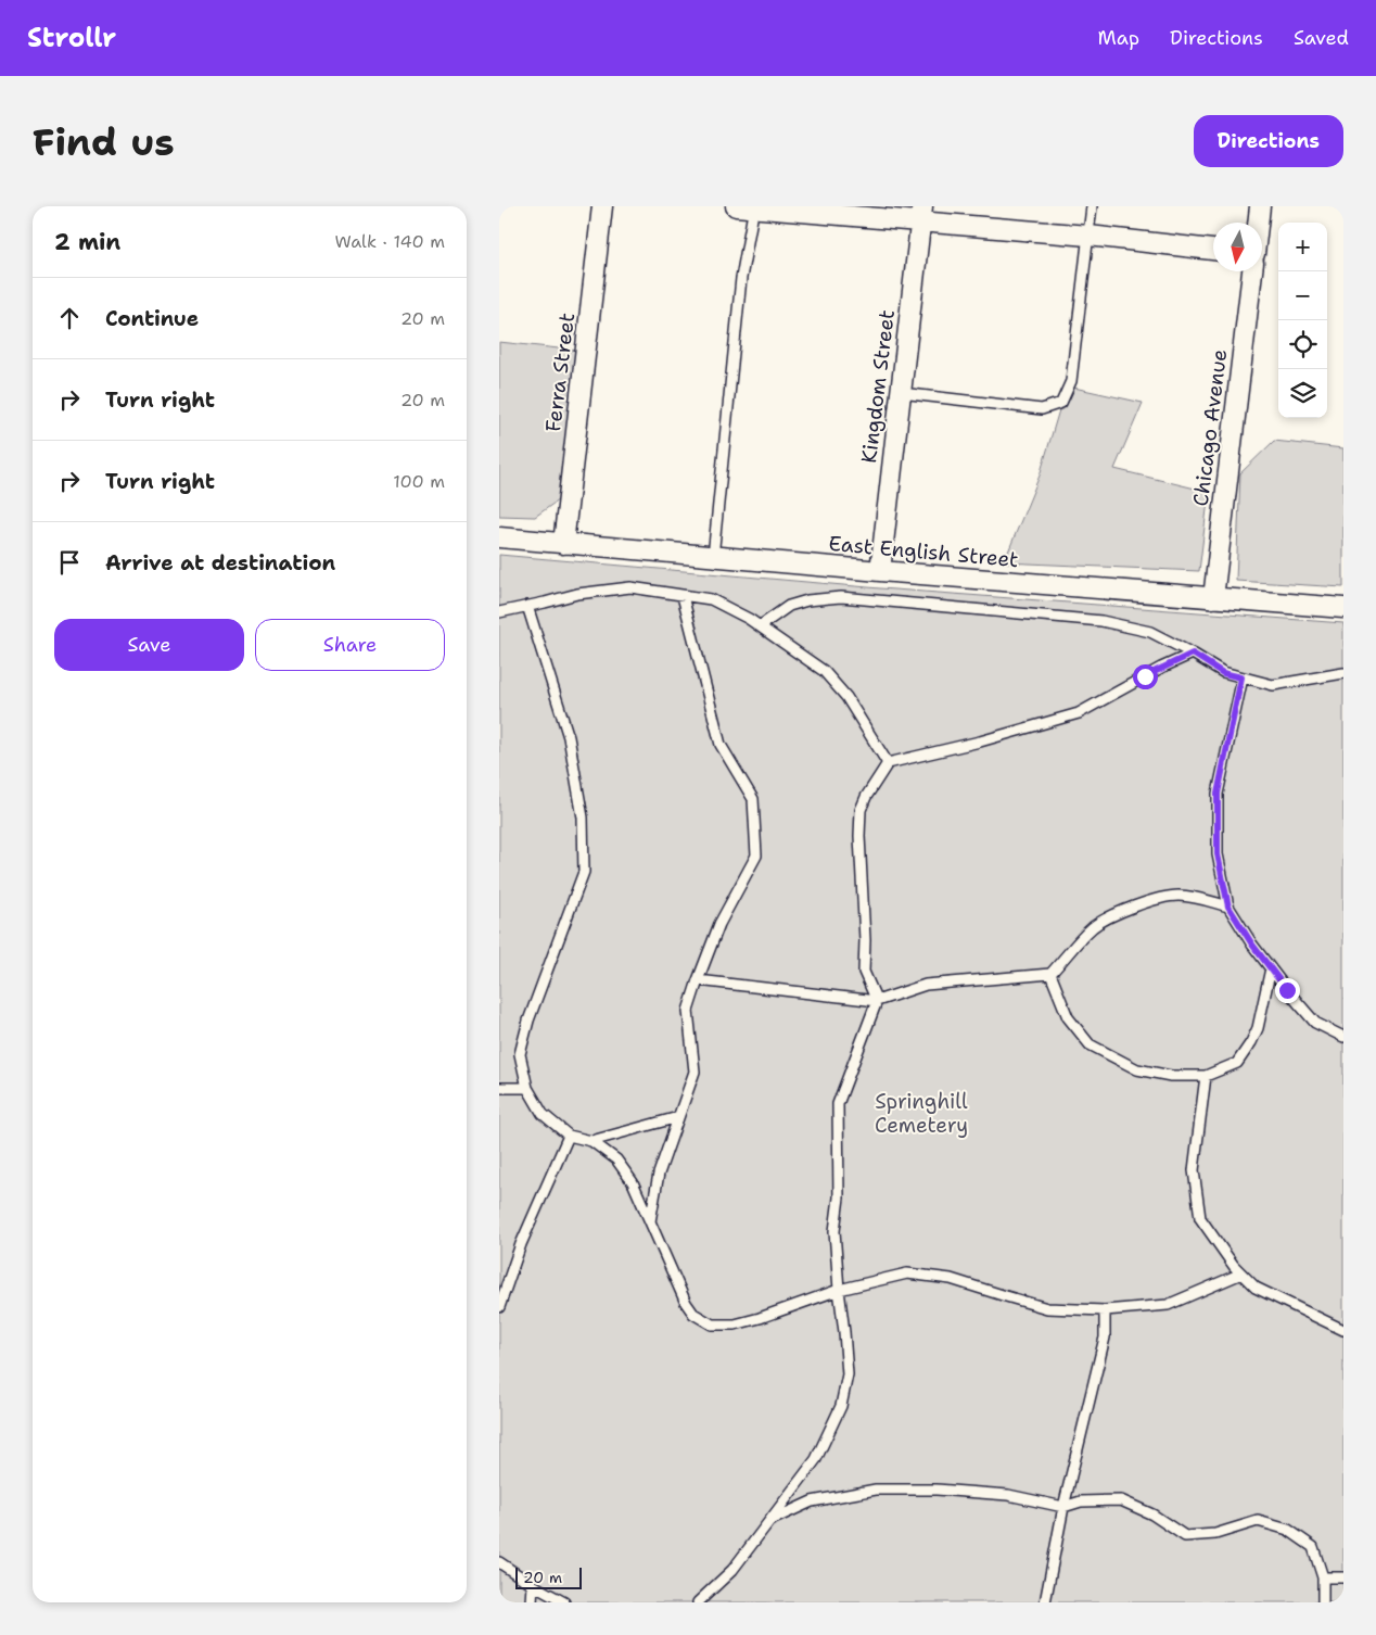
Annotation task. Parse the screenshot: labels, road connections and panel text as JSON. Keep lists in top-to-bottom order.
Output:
{
  "streets": {
    "street": [
      "Ferra Street",
      "Kingdom Street",
      "Chicago Avenue",
      "East English Street"
    ]
  },
  "crossings": [
    ["Ferra Street", "East English Street"],
    ["Kingdom Street", "East English Street"],
    ["Chicago Avenue", "East English Street"]
  ],
  "parks": ["Springhill Cemetery"],
  "scale_bar": "20 m",
  "north": "bottom",
  "page": {
    "header": "Strollr",
    "nav": ["Map", "Directions", "Saved"],
    "buttons": [
      "Directions",
      ["Save", "Share"]
    ],
    "title": "Find us",
    "heading": ["2 min", "Walk · 140 m"],
    "map_buttons": ["+", "−"],
    "list": [
      ["Continue", "20 m"],
      ["Turn right", "20 m"],
      ["Turn right", "100 m"],
      "Arrive at destination"
    ],
    "scale": "20 m"
  }
}
